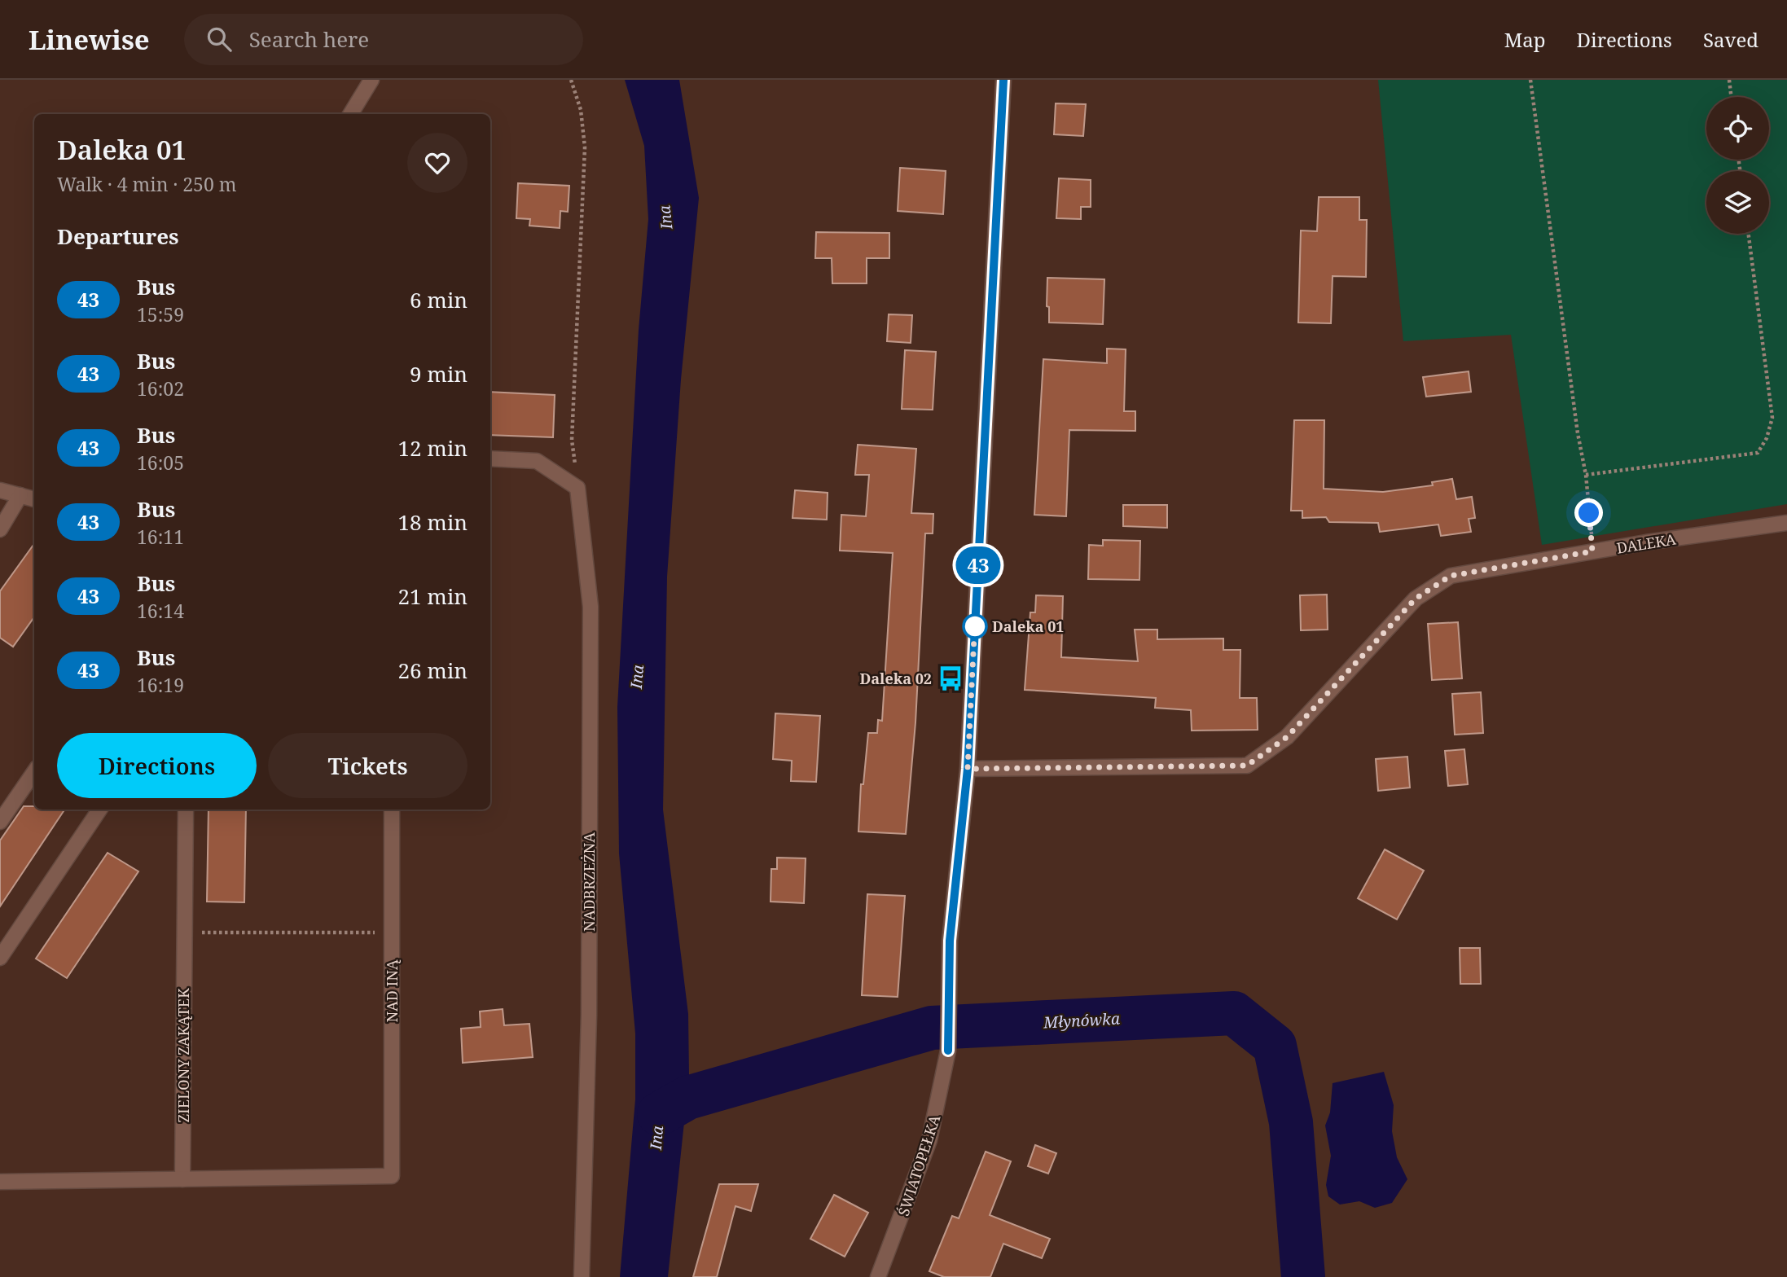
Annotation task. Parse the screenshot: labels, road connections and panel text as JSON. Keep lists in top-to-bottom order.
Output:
{
  "streets": {
    "street": [
      "DALEKA",
      "NADBRZEŻNA",
      "NAD INĄ",
      "ZIELONY ZAKĄTEK",
      "ŚWIATOPEŁKA"
    ]
  },
  "crossings": [
    ["DALEKA", "ŚWIATOPEŁKA"],
    ["NAD INĄ", "ZIELONY ZAKĄTEK"]
  ],
  "water": ["Ina", "Młynówka"],
  "places": {
    "other": ["Daleka 01"],
    "bus stop": ["Daleka 02"]
  },
  "lines": ["bus line 43"],
  "page": {
    "header": "Linewise",
    "search": "Search here",
    "nav": ["Map", "Directions", "Saved"],
    "on_map": "43",
    "heading": [
      ["Daleka 01", "Walk · 4 min · 250 m"],
      "Departures"
    ],
    "list": [
      {
        "mark": "43",
        "name": "Bus",
        "note": "15:59",
        "value": "6 min"
      },
      {
        "mark": "43",
        "name": "Bus",
        "note": "16:02",
        "value": "9 min"
      },
      {
        "mark": "43",
        "name": "Bus",
        "note": "16:05",
        "value": "12 min"
      },
      {
        "mark": "43",
        "name": "Bus",
        "note": "16:11",
        "value": "18 min"
      },
      {
        "mark": "43",
        "name": "Bus",
        "note": "16:14",
        "value": "21 min"
      },
      {
        "mark": "43",
        "name": "Bus",
        "note": "16:19",
        "value": "26 min"
      }
    ],
    "buttons": ["Directions", "Tickets"]
  }
}
